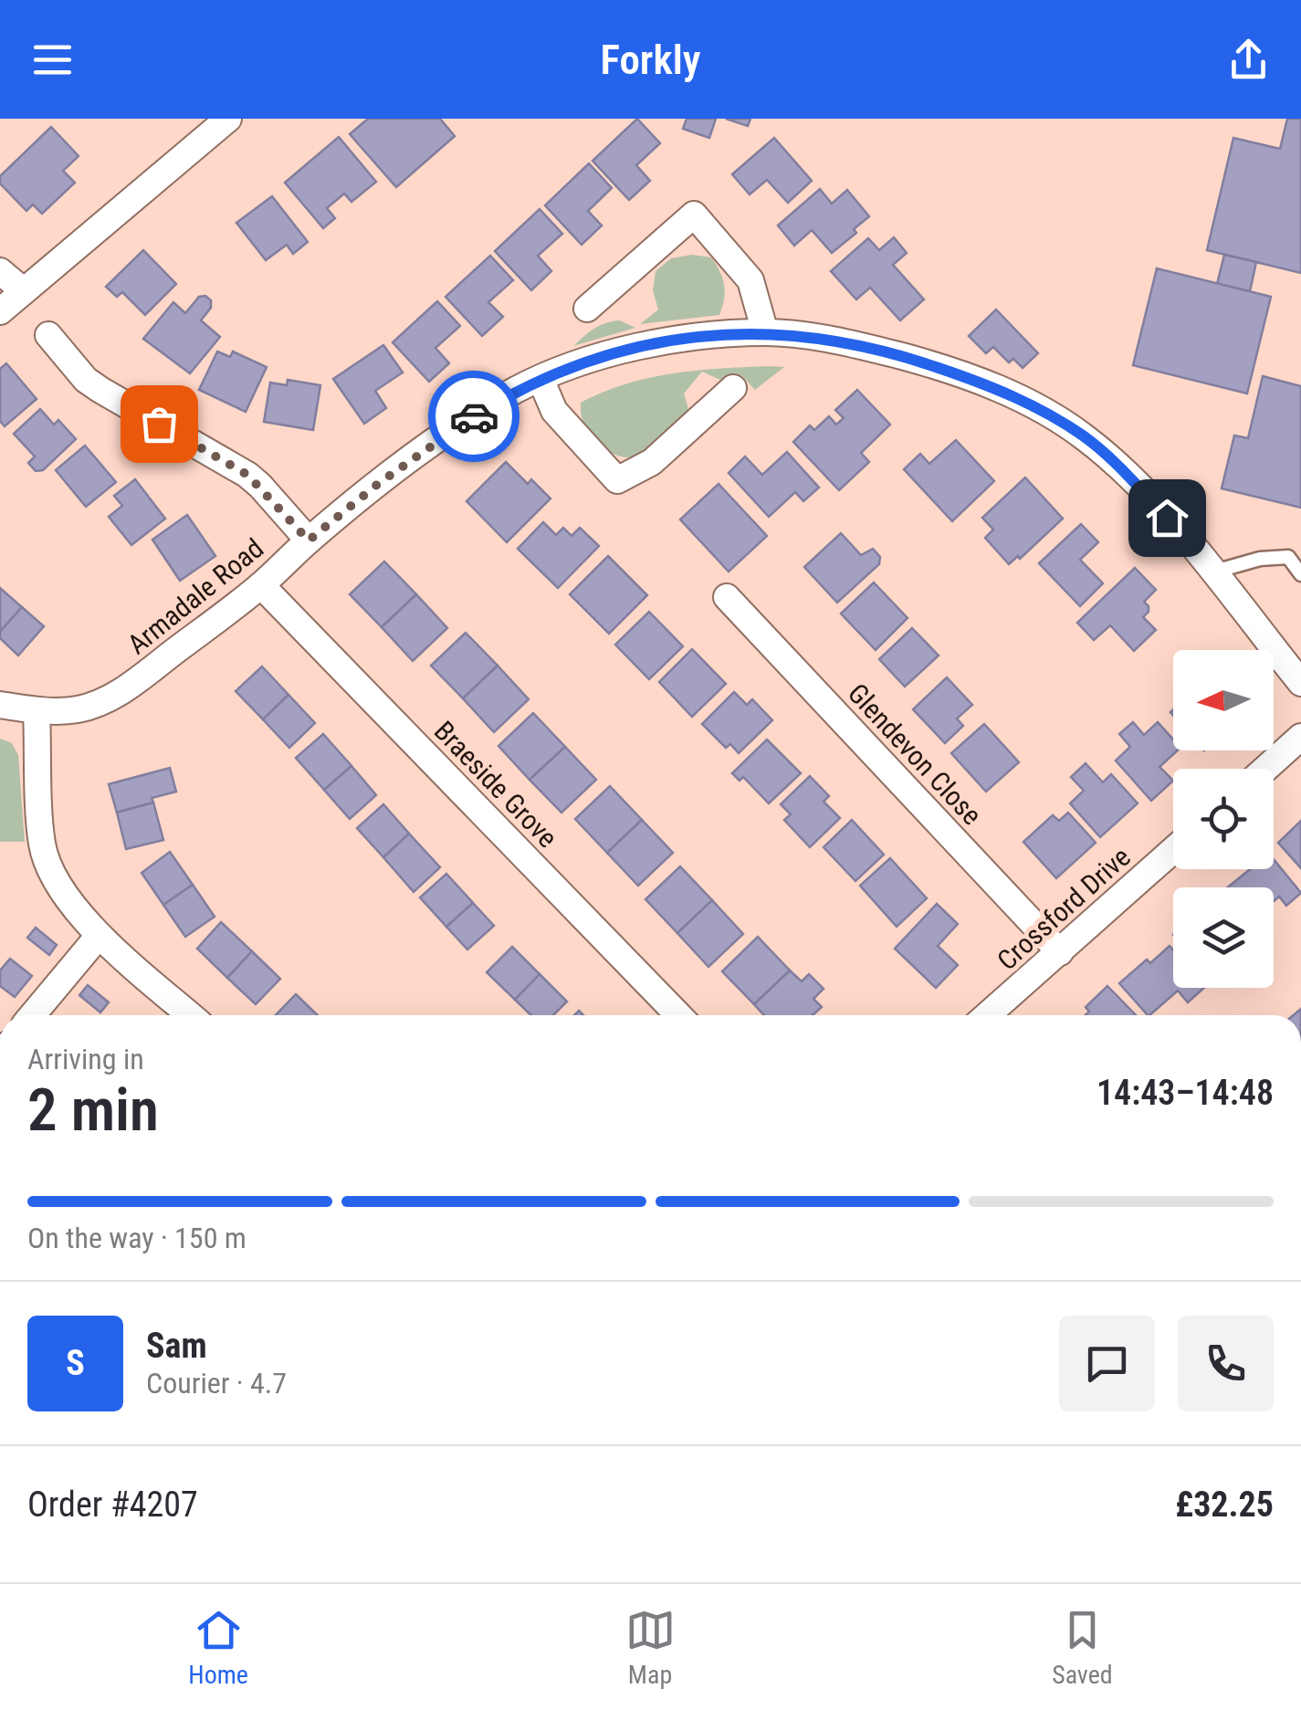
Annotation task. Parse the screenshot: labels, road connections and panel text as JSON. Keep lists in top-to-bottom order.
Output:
{
  "streets": {
    "street": [
      "Armadale Road",
      "Glendevon Close",
      "Braeside Grove",
      "Crossford Drive"
    ]
  },
  "crossings": [
    ["Armadale Road", "Braeside Grove"],
    ["Glendevon Close", "Crossford Drive"]
  ],
  "north": "left",
  "page": {
    "header": "Forkly",
    "heading": ["2 min", "Arriving in", "14:43–14:48"],
    "panel": [
      "Sam",
      "Courier · 4.7",
      "Order #4207",
      "£32.25"
    ],
    "bar": "On the way · 150 m",
    "round": "S",
    "tabs": ["Home", "Map", "Saved"]
  }
}
